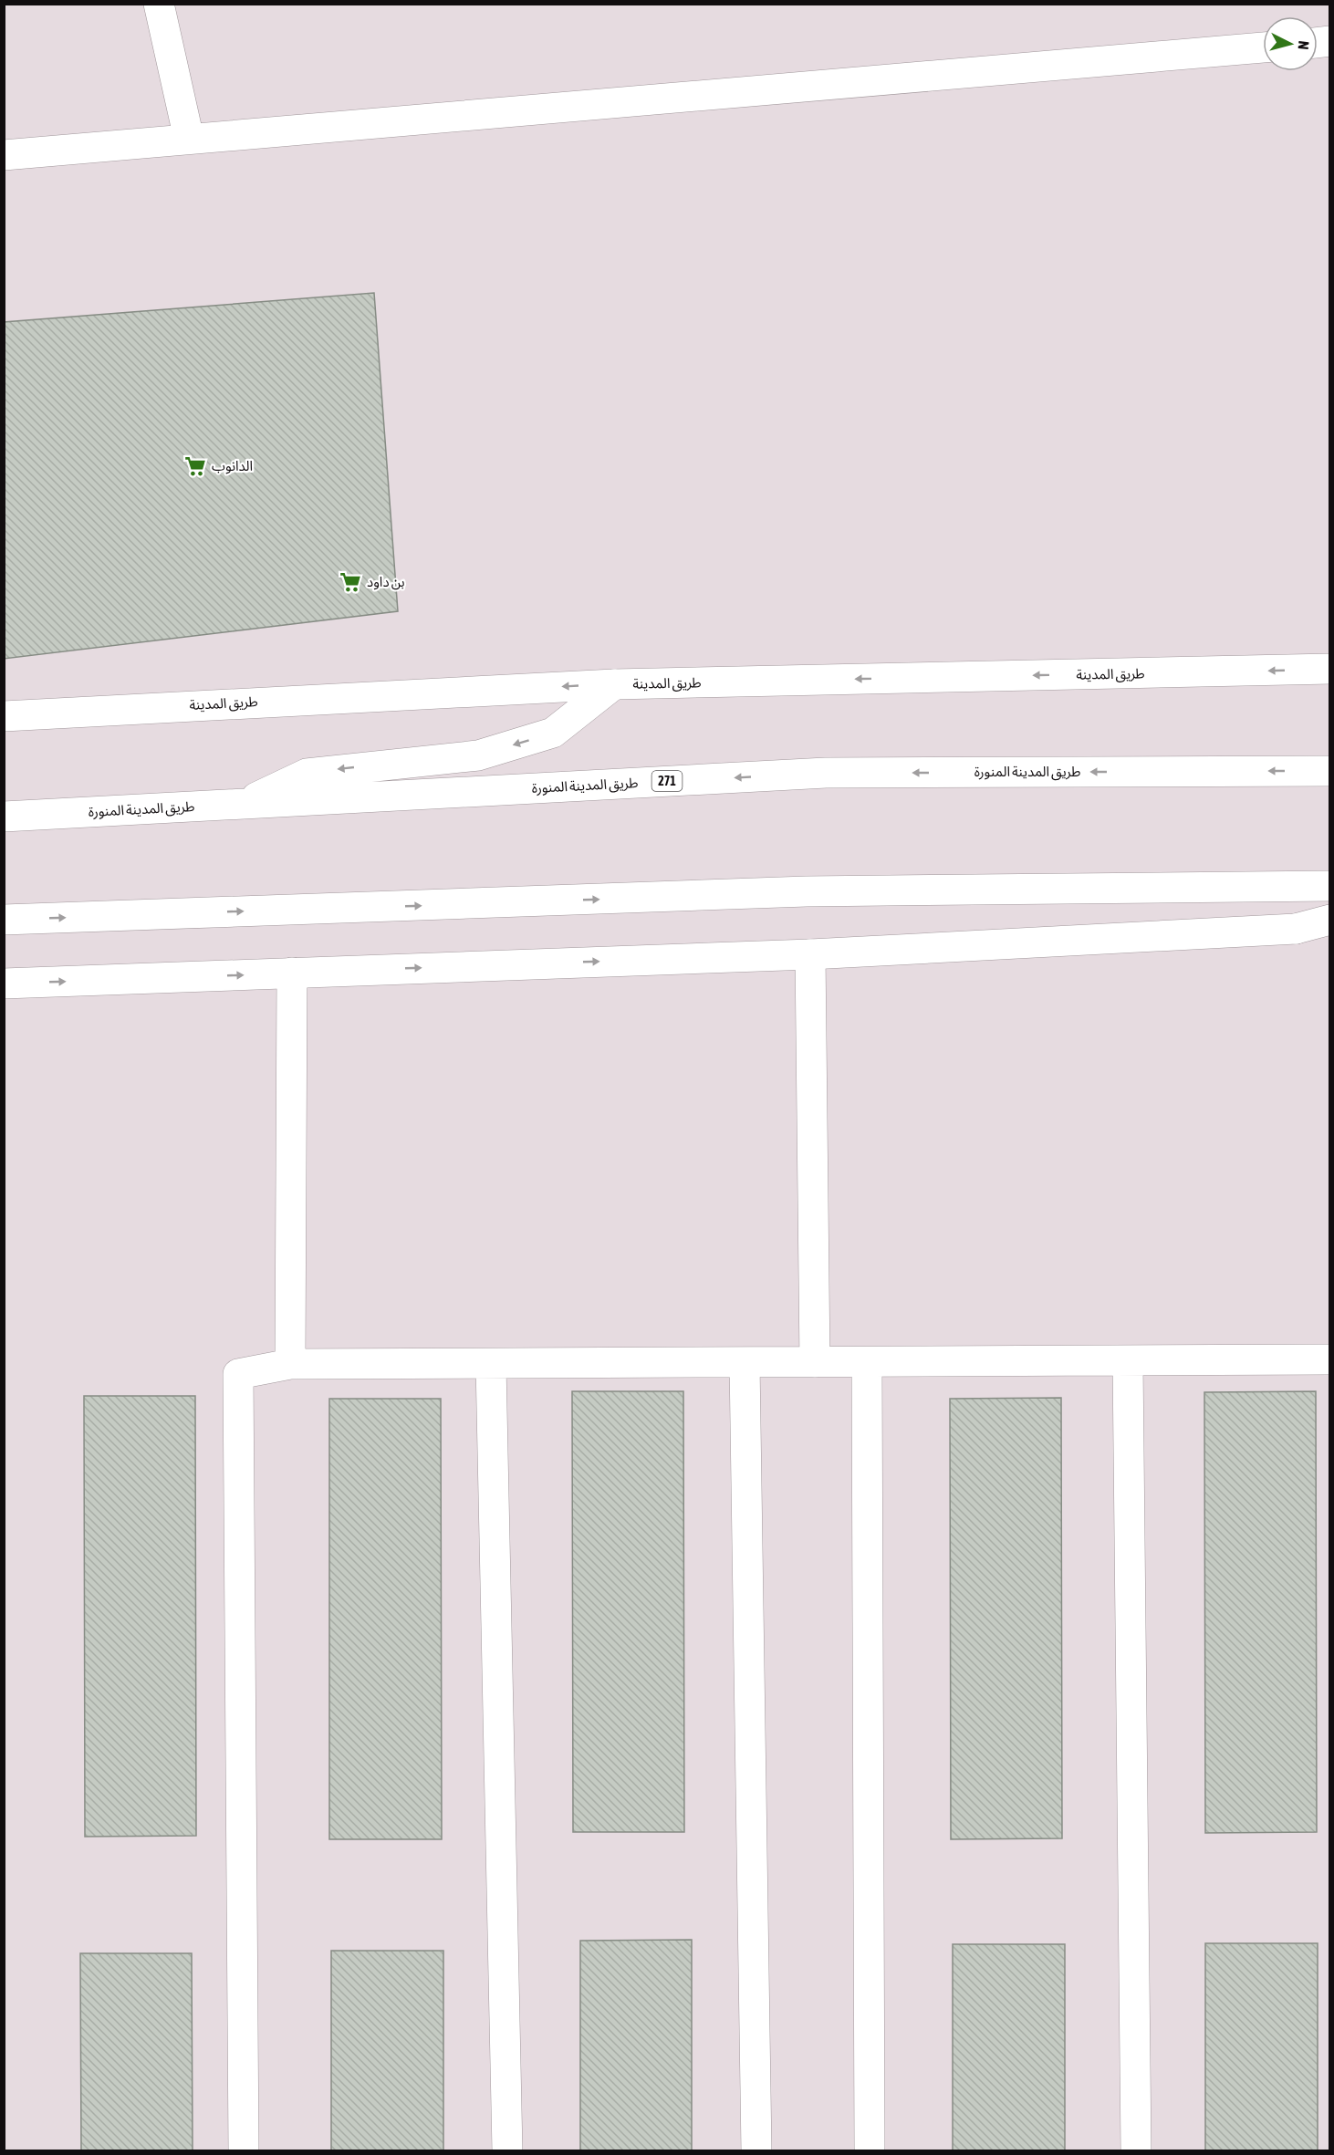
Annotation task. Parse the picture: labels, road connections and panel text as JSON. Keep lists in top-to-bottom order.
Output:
{
  "streets": {
    "main road": ["طريق المدينة", "طريق المدينة المنورة", "271"]
  },
  "places": {
    "supermarket": ["الدانوب", "بن داود"]
  },
  "north": "right"
}
